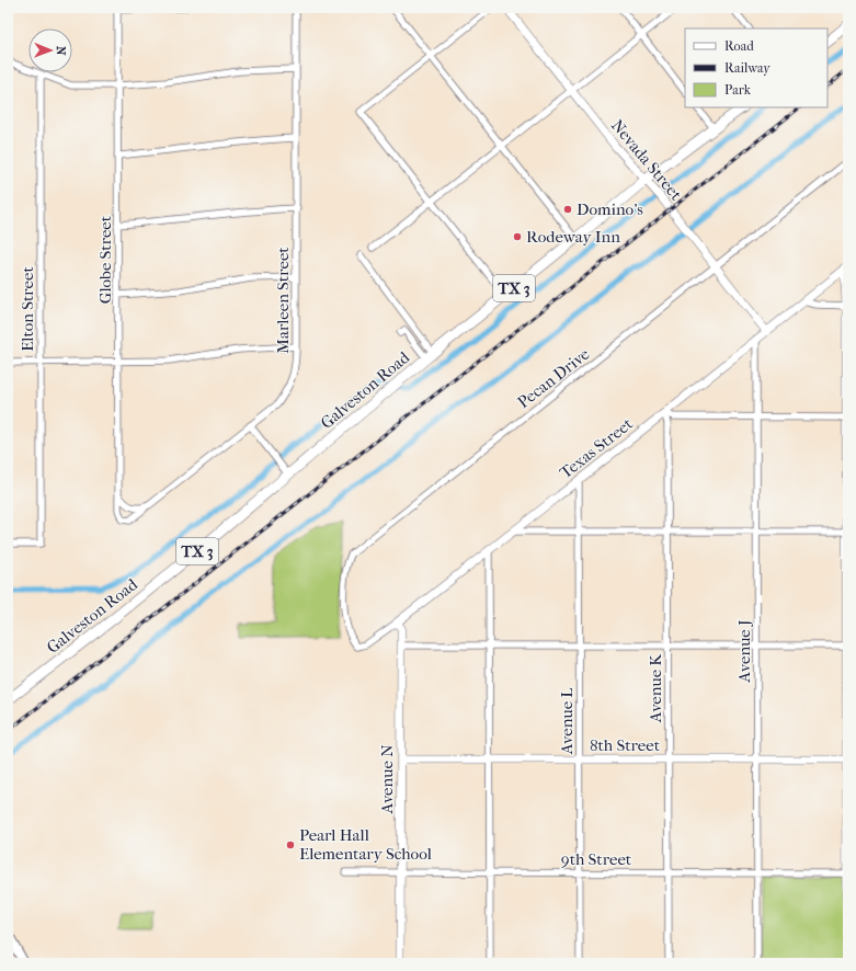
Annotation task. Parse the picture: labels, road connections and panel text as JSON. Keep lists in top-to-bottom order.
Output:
{
  "streets": {
    "main road": ["TX 3", "Galveston Road"],
    "street": [
      "Nevada Street",
      "Globe Street",
      "Marleen Street",
      "Elton Street",
      "Pecan Drive",
      "Texas Street",
      "Avenue J",
      "Avenue K",
      "Avenue L",
      "8th Street",
      "Avenue N",
      "9th Street"
    ]
  },
  "crossings": [
    ["Nevada Street", "Pecan Drive"],
    ["Nevada Street", "Galveston Road"],
    ["Nevada Street", "Texas Street"],
    ["Globe Street", "Marleen Street"],
    ["Pecan Drive", "Texas Street"],
    ["Texas Street", "Avenue J"],
    ["Texas Street", "Avenue K"],
    ["Texas Street", "Avenue L"],
    ["Texas Street", "Avenue N"],
    ["Avenue J", "8th Street"],
    ["Avenue J", "9th Street"],
    ["Avenue K", "8th Street"],
    ["Avenue K", "9th Street"],
    ["Avenue L", "8th Street"],
    ["Avenue L", "9th Street"],
    ["8th Street", "Avenue N"],
    ["Avenue N", "9th Street"]
  ],
  "places": ["Domino's", "Rodeway Inn", "Pearl Hall Elementary School"],
  "legend": ["Road", "Railway", "Park"],
  "north": "right"
}
